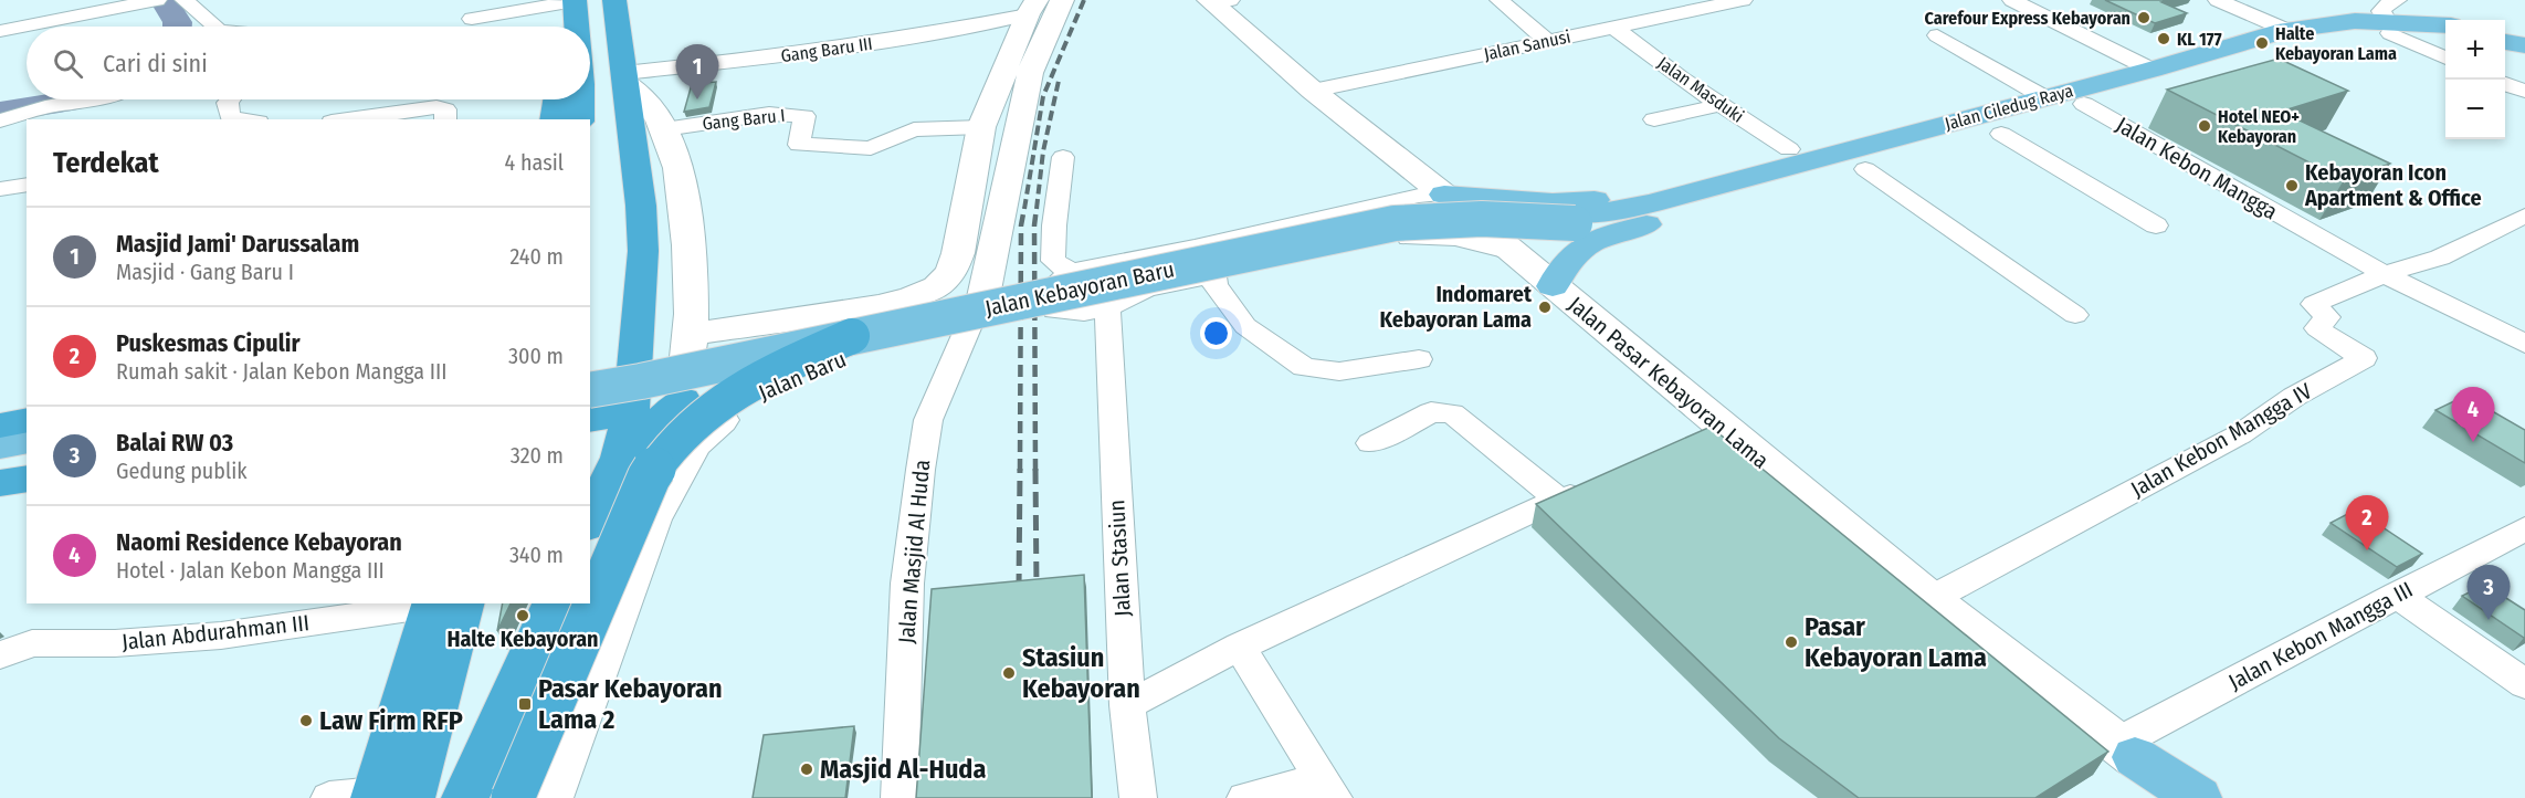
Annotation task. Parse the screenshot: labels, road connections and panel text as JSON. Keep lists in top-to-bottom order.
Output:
{
  "streets": {
    "main road": [
      "Jalan Ciledug Raya",
      "Jalan Kebayoran Baru",
      "Jalan Baru",
      "Jalan Pasar Kebayoran Lama"
    ],
    "street": [
      "Jalan Sanusi",
      "Gang Baru III",
      "Jalan Masduki",
      "Gang Baru I",
      "Jalan Kebon Mangga",
      "Jalan Kebon Mangga IV",
      "Jalan Masjid Al Huda",
      "Jalan Stasiun",
      "Jalan Abdurahman III",
      "Jalan Kebon Mangga III"
    ]
  },
  "crossings": [
    ["Jalan Sanusi", "Jalan Masduki"],
    ["Jalan Sanusi", "Jalan Pasar Kebayoran Lama"],
    ["Jalan Ciledug Raya", "Jalan Kebon Mangga"],
    ["Jalan Ciledug Raya", "Jalan Kebayoran Baru"],
    ["Jalan Kebon Mangga", "Jalan Kebon Mangga IV"],
    ["Jalan Kebayoran Baru", "Jalan Baru"],
    ["Jalan Baru", "Jalan Masjid Al Huda"],
    ["Jalan Pasar Kebayoran Lama", "Jalan Kebon Mangga IV"],
    ["Jalan Pasar Kebayoran Lama", "Jalan Kebon Mangga III"]
  ],
  "places": {
    "other": [
      "Carefour Express Kebayoran",
      "KL 177",
      "Halte Kebayoran Lama",
      "Hotel NEO+ Kebayoran",
      "Kebayoran Icon Apartment & Office",
      "Indomaret Kebayoran Lama",
      "Halte Kebayoran",
      "Pasar Kebayoran Lama",
      "Stasiun Kebayoran",
      "Law Firm RFP",
      "Masjid Al-Huda"
    ],
    "transit": ["Pasar Kebayoran Lama 2"]
  },
  "page": {
    "map_buttons": ["+", "−"],
    "search": "Cari di sini",
    "pins": [
      "1",
      "4",
      "2",
      "3"
    ],
    "heading": ["Terdekat", "4 hasil"],
    "list": [
      {
        "mark": "1",
        "name": "Masjid Jami' Darussalam",
        "note": "Masjid · Gang Baru I",
        "value": "240 m"
      },
      {
        "mark": "2",
        "name": "Puskesmas Cipulir",
        "note": "Rumah sakit · Jalan Kebon Mangga III",
        "value": "300 m"
      },
      {
        "mark": "3",
        "name": "Balai RW 03",
        "note": "Gedung publik",
        "value": "320 m"
      },
      {
        "mark": "4",
        "name": "Naomi Residence Kebayoran",
        "note": "Hotel · Jalan Kebon Mangga III",
        "value": "340 m"
      }
    ]
  }
}
